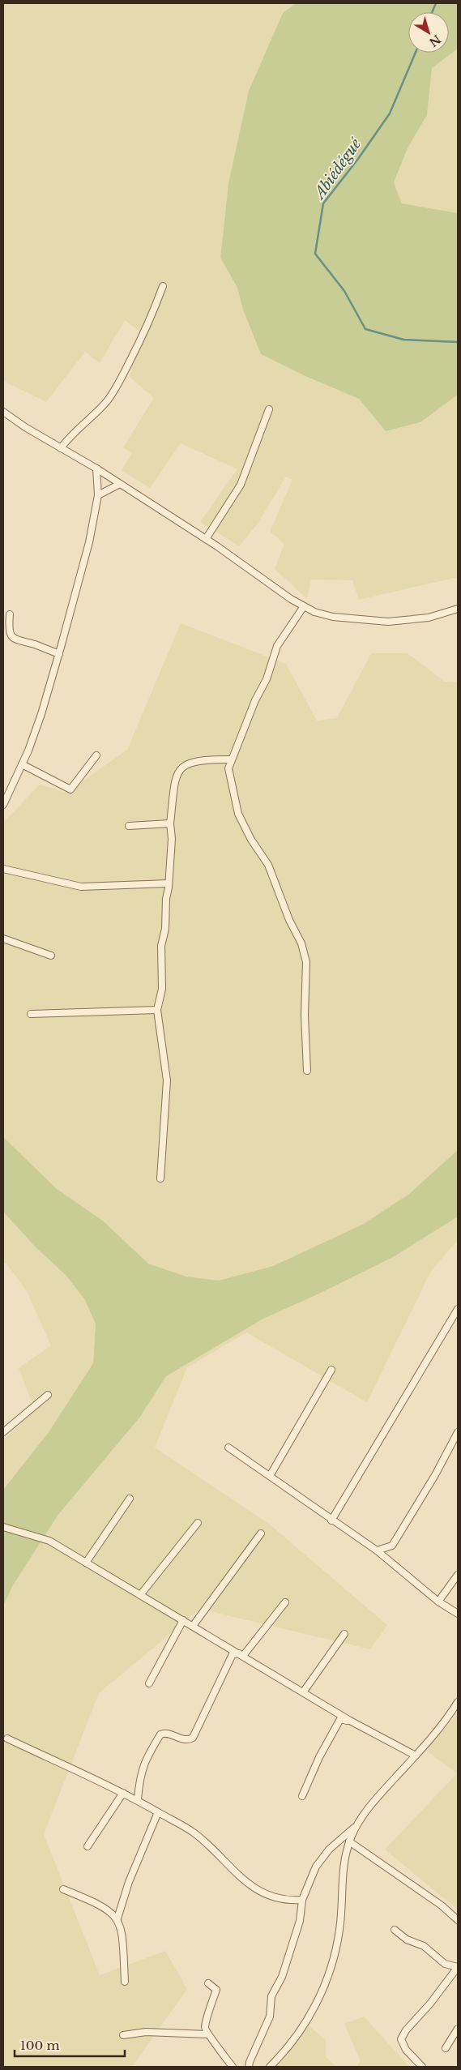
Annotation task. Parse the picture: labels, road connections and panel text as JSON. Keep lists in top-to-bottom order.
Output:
{
  "water": ["Abiédégué"],
  "scale_bar": "100 m",
  "north": "bottom right"
}
